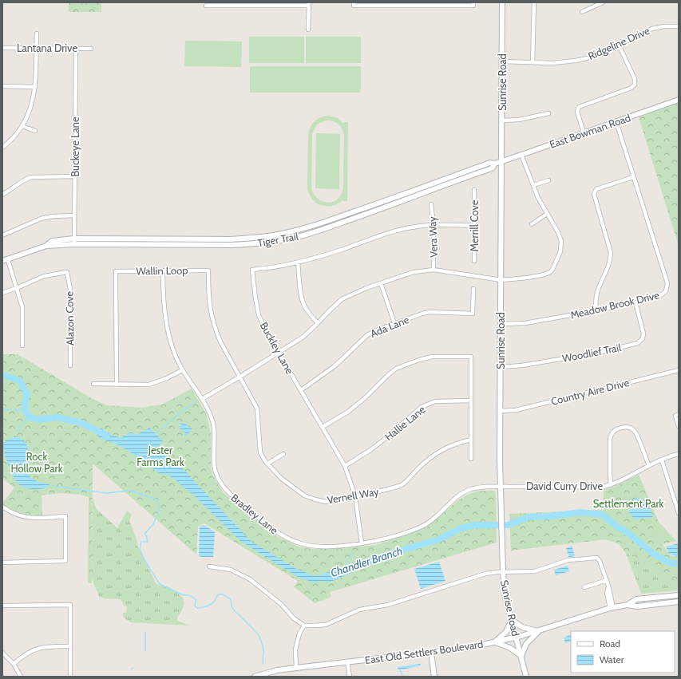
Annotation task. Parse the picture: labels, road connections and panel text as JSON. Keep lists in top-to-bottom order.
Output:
{
  "streets": {
    "main road": [
      "Sunrise Road",
      "East Bowman Road",
      "Tiger Trail",
      "East Old Settlers Boulevard"
    ],
    "street": [
      "Ridgeline Drive",
      "Lantana Drive",
      "Buckeye Lane",
      "Merrill Cove",
      "Vera Way",
      "Wallin Loop",
      "Meadow Brook Drive",
      "Alazon Cove",
      "Ada Lane",
      "Buckley Lane",
      "Woodlief Trail",
      "Country Aire Drive",
      "Hallie Lane",
      "David Curry Drive",
      "Vernell Way",
      "Bradley Lane"
    ]
  },
  "crossings": [
    ["Ridgeline Drive", "Sunrise Road"],
    ["Lantana Drive", "Buckeye Lane"],
    ["Sunrise Road", "East Bowman Road"],
    ["Sunrise Road", "Tiger Trail"],
    ["Sunrise Road", "Meadow Brook Drive"],
    ["Sunrise Road", "Woodlief Trail"],
    ["Sunrise Road", "Country Aire Drive"],
    ["Sunrise Road", "David Curry Drive"],
    ["Sunrise Road", "Bradley Lane"],
    ["Sunrise Road", "East Old Settlers Boulevard"],
    ["East Bowman Road", "Tiger Trail"],
    ["East Bowman Road", "Meadow Brook Drive"],
    ["Buckeye Lane", "Tiger Trail"],
    ["Merrill Cove", "Buckley Lane"],
    ["Vera Way", "Buckley Lane"],
    ["Wallin Loop", "Vernell Way"],
    ["Wallin Loop", "Bradley Lane"],
    ["Meadow Brook Drive", "Woodlief Trail"],
    ["Ada Lane", "Buckley Lane"],
    ["Buckley Lane", "Hallie Lane"],
    ["Buckley Lane", "Vernell Way"],
    ["Buckley Lane", "Bradley Lane"],
    ["David Curry Drive", "Bradley Lane"]
  ],
  "water": ["Chandler Branch"],
  "parks": ["Jester Farms Park", "Rock Hollow Park", "Settlement Park"],
  "legend": ["Road", "Water"]
}
